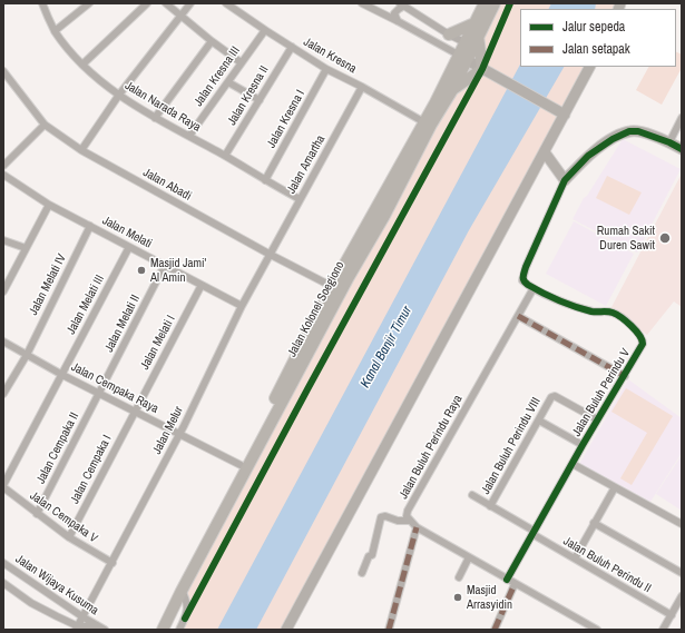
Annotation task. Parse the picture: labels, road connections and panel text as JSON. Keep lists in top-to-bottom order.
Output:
{
  "streets": {
    "main road": ["Jalan Kolonel Soegiono"],
    "street": [
      "Jalan Kresna",
      "Jalan Kresna III",
      "Jalan Kresna II",
      "Jalan Narada Raya",
      "Jalan Kresna I",
      "Jalan Amartha",
      "Jalan Abadi",
      "Jalan Melati",
      "Jalan Melati IV",
      "Jalan Melati III",
      "Jalan Melati II",
      "Jalan Melati I",
      "Jalan Cempaka Raya",
      "Jalan Buluh Perindu V",
      "Jalan Melur",
      "Jalan Buluh Perindu VIII",
      "Jalan Buluh Perindu Raya",
      "Jalan Cempaka II",
      "Jalan Cempaka I",
      "Jalan Cempaka V",
      "Jalan Buluh Perindu II",
      "Jalan Wijaya Kusuma"
    ]
  },
  "crossings": [
    ["Jalan Kresna", "Jalan Kresna III"],
    ["Jalan Kresna", "Jalan Kresna II"],
    ["Jalan Kresna", "Jalan Kresna I"],
    ["Jalan Kresna", "Jalan Amartha"],
    ["Jalan Kresna", "Jalan Kolonel Soegiono"],
    ["Jalan Kresna III", "Jalan Narada Raya"],
    ["Jalan Kresna II", "Jalan Narada Raya"],
    ["Jalan Narada Raya", "Jalan Kresna I"],
    ["Jalan Narada Raya", "Jalan Amartha"],
    ["Jalan Amartha", "Jalan Abadi"],
    ["Jalan Amartha", "Jalan Melur"],
    ["Jalan Abadi", "Jalan Kolonel Soegiono"],
    ["Jalan Abadi", "Jalan Melur"],
    ["Jalan Melati", "Jalan Melati IV"],
    ["Jalan Melati", "Jalan Melati III"],
    ["Jalan Melati", "Jalan Melati II"],
    ["Jalan Melati", "Jalan Melati I"],
    ["Jalan Melati", "Jalan Melur"],
    ["Jalan Melati IV", "Jalan Cempaka Raya"],
    ["Jalan Melati III", "Jalan Cempaka Raya"],
    ["Jalan Melati III", "Jalan Cempaka V"],
    ["Jalan Kolonel Soegiono", "Jalan Cempaka Raya"],
    ["Jalan Melati II", "Jalan Cempaka Raya"],
    ["Jalan Melati II", "Jalan Cempaka II"],
    ["Jalan Melati I", "Jalan Cempaka Raya"],
    ["Jalan Melati I", "Jalan Cempaka I"],
    ["Jalan Cempaka Raya", "Jalan Melur"],
    ["Jalan Cempaka Raya", "Jalan Cempaka II"],
    ["Jalan Cempaka Raya", "Jalan Cempaka I"],
    ["Jalan Buluh Perindu V", "Jalan Buluh Perindu VIII"],
    ["Jalan Buluh Perindu V", "Jalan Buluh Perindu Raya"],
    ["Jalan Buluh Perindu V", "Jalan Buluh Perindu II"],
    ["Jalan Melur", "Jalan Cempaka V"],
    ["Jalan Melur", "Jalan Wijaya Kusuma"],
    ["Jalan Buluh Perindu VIII", "Jalan Buluh Perindu II"],
    ["Jalan Cempaka II", "Jalan Cempaka V"],
    ["Jalan Cempaka I", "Jalan Cempaka V"]
  ],
  "water": ["Kanal Banjir Timur"],
  "places": ["Rumah Sakit Duren Sawit", "Masjid Jami' Al Amin", "Masjid Arrasyidin"],
  "legend": ["Jalur sepeda", "Jalan setapak"]
}
